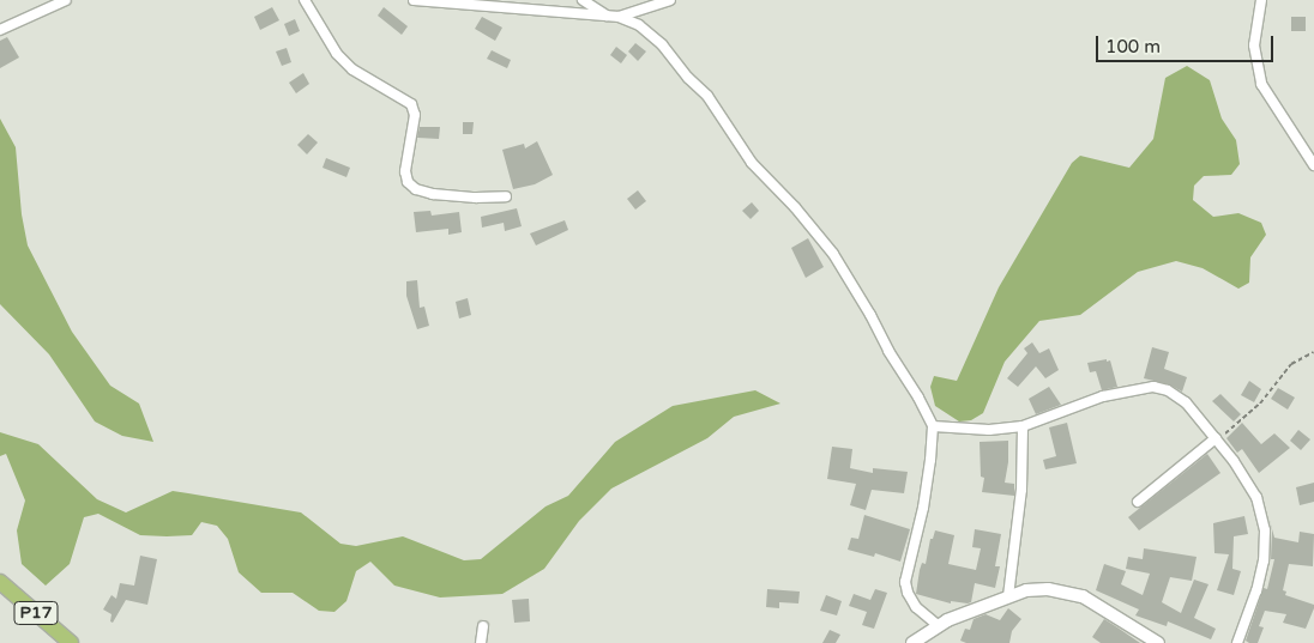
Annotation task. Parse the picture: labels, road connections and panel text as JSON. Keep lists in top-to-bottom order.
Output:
{
  "streets": {
    "main road": ["P17"]
  },
  "scale_bar": "100 m"
}
